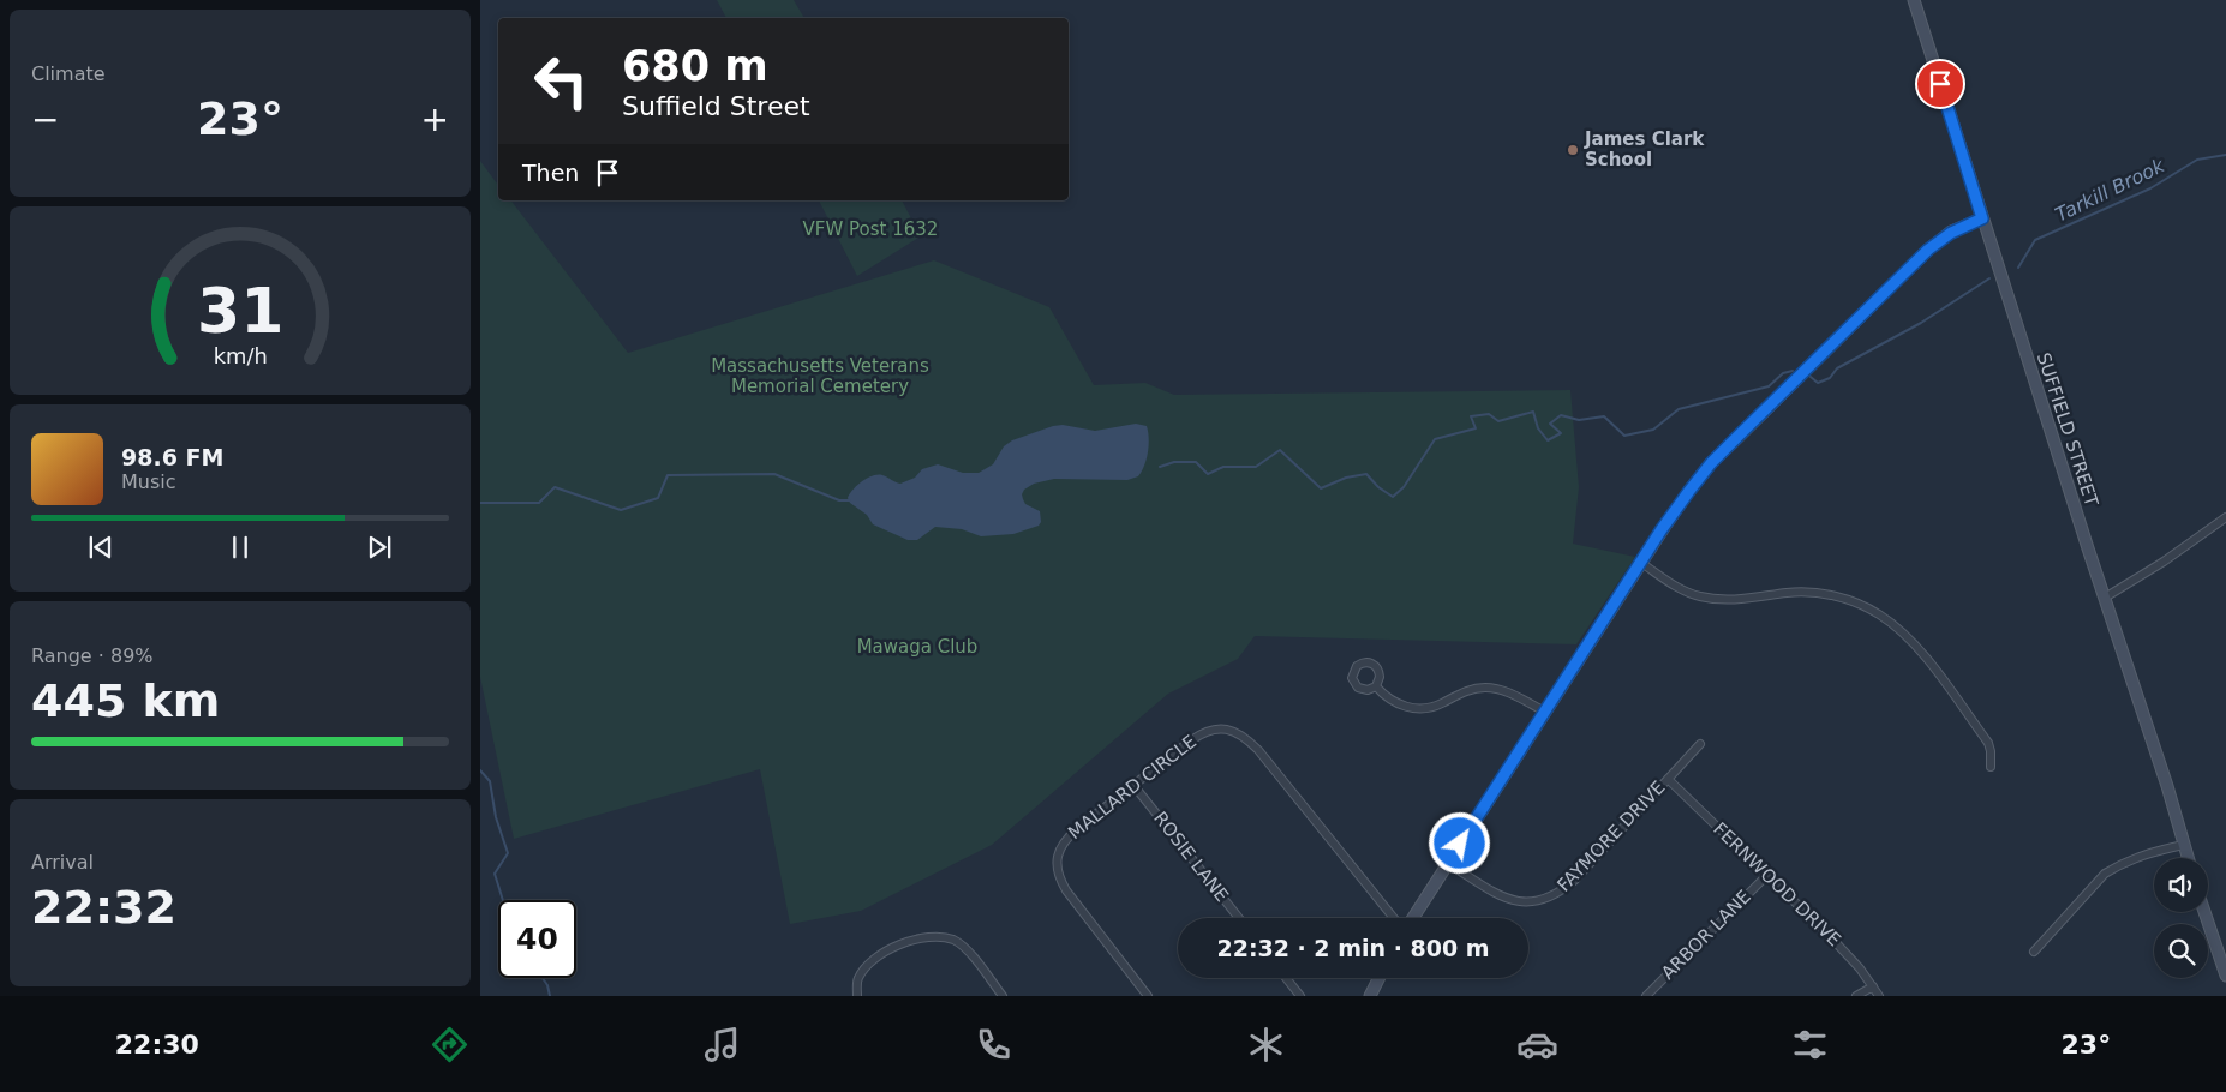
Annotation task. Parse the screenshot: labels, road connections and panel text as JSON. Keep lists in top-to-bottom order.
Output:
{
  "streets": {
    "main road": ["SUFFIELD STREET"],
    "street": [
      "MALLARD CIRCLE",
      "FAYMORE DRIVE",
      "ROSIE LANE",
      "FERNWOOD DRIVE",
      "ARBOR LANE"
    ]
  },
  "crossings": [
    ["MALLARD CIRCLE", "ROSIE LANE"],
    ["FAYMORE DRIVE", "FERNWOOD DRIVE"],
    ["FERNWOOD DRIVE", "ARBOR LANE"]
  ],
  "water": ["Tarkill Brook"],
  "parks": ["VFW Post 1632", "Massachusetts Veterans Memorial Cemetery", "Mawaga Club"],
  "places": ["James Clark School"],
  "page": {
    "tile": [
      "Climate",
      ["Range · 89%", "445 km"],
      ["Arrival", "22:32"]
    ],
    "turn": ["680 m", "Suffield Street"],
    "heat": ["−", "23°", "+"],
    "then": "Then",
    "song": ["98.6 FM", "Music"],
    "limit": "40",
    "trip": "22:32 · 2 min · 800 m",
    "tabs": ["22:30", "23°"],
    "gauge": ["31", "km/h"]
  }
}
